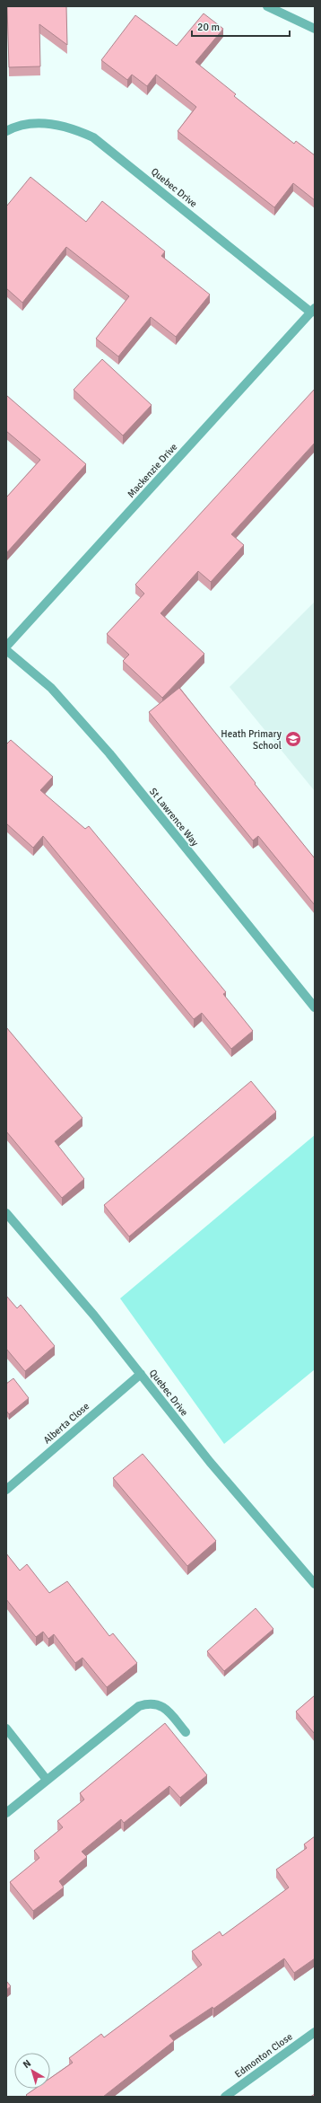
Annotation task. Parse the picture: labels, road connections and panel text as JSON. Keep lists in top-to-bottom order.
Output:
{
  "streets": {
    "street": [
      "Quebec Drive",
      "Mackenzie Drive",
      "St Lawrence Way",
      "Alberta Close",
      "Edmonton Close"
    ]
  },
  "crossings": [
    ["Quebec Drive", "Mackenzie Drive"],
    ["Quebec Drive", "Alberta Close"]
  ],
  "places": {
    "school or university": ["Heath Primary School"]
  },
  "scale_bar": "20 m",
  "north": "top left"
}
